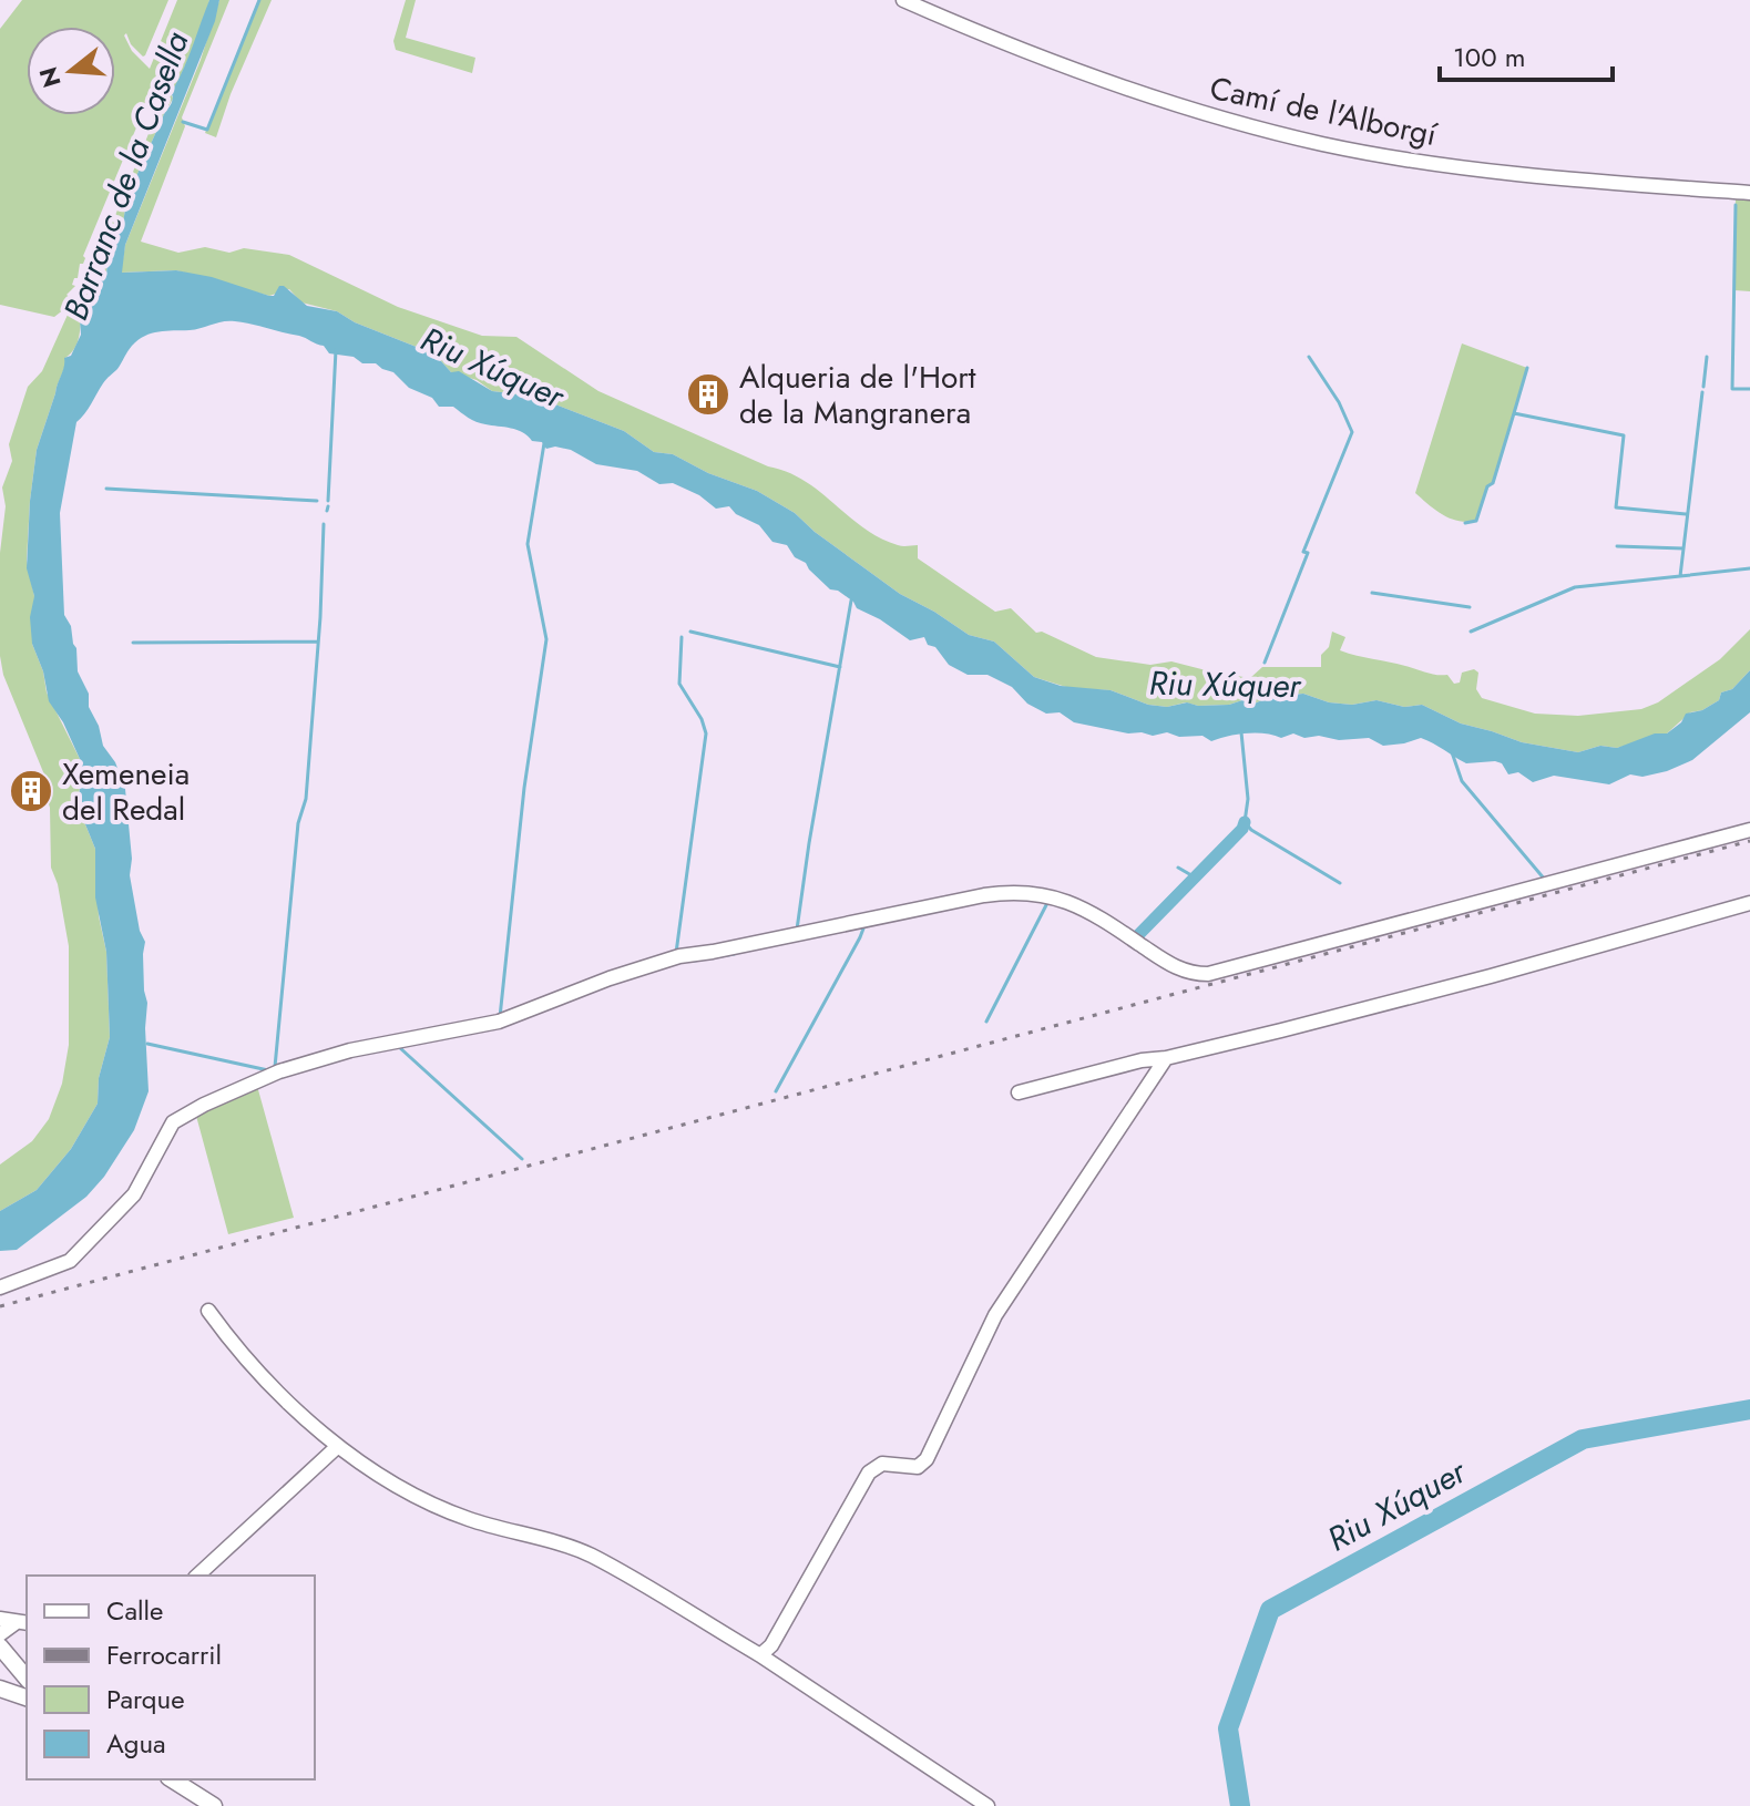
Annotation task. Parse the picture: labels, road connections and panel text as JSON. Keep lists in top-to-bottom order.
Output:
{
  "streets": {
    "street": ["Camí de l'Alborgí"]
  },
  "water": ["Barranc de la Casella", "Riu Xúquer"],
  "places": {
    "building": ["Alqueria de l'Hort de la Mangranera", "Xemeneia del Redal"]
  },
  "legend": [
    "Calle",
    "Ferrocarril",
    "Parque",
    "Agua"
  ],
  "scale_bar": "100 m",
  "north": "left"
}
